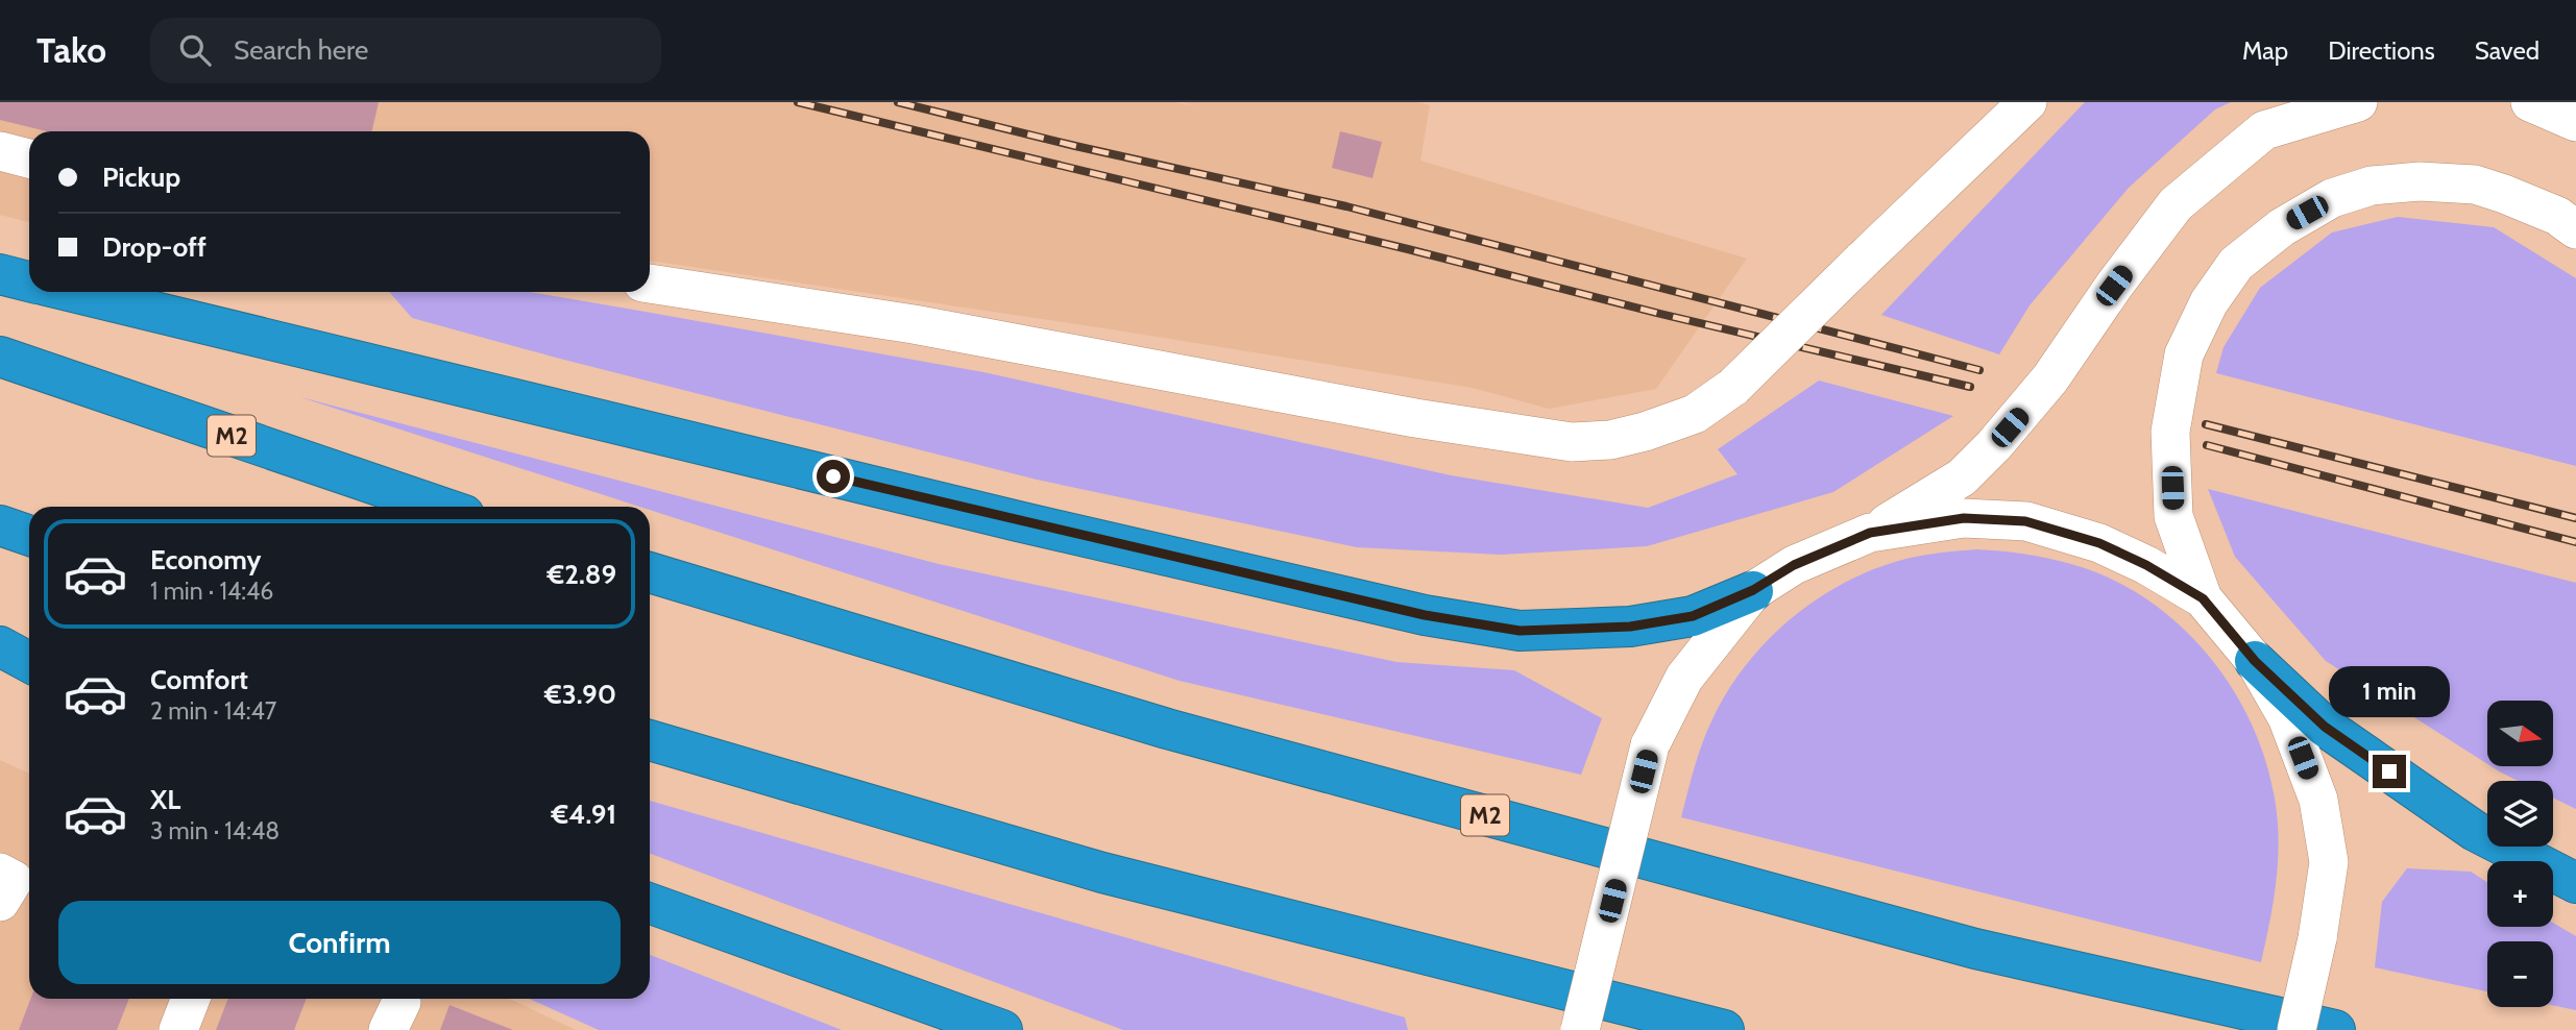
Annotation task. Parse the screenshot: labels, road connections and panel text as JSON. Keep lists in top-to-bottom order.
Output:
{
  "streets": {
    "highway": ["M2"]
  },
  "north": "right",
  "page": {
    "header": "Tako",
    "search": "Search here",
    "nav": ["Map", "Directions", "Saved"],
    "banner": ["Pickup", "Drop-off"],
    "list": [
      {
        "name": "Economy",
        "note": "1 min · 14:46",
        "value": "€2.89"
      },
      {
        "name": "Comfort",
        "note": "2 min · 14:47",
        "value": "€3.90"
      },
      {
        "name": "XL",
        "note": "3 min · 14:48",
        "value": "€4.91"
      }
    ],
    "bubble": "1 min",
    "map_buttons": ["+", "−"],
    "buttons": "Confirm"
  }
}
